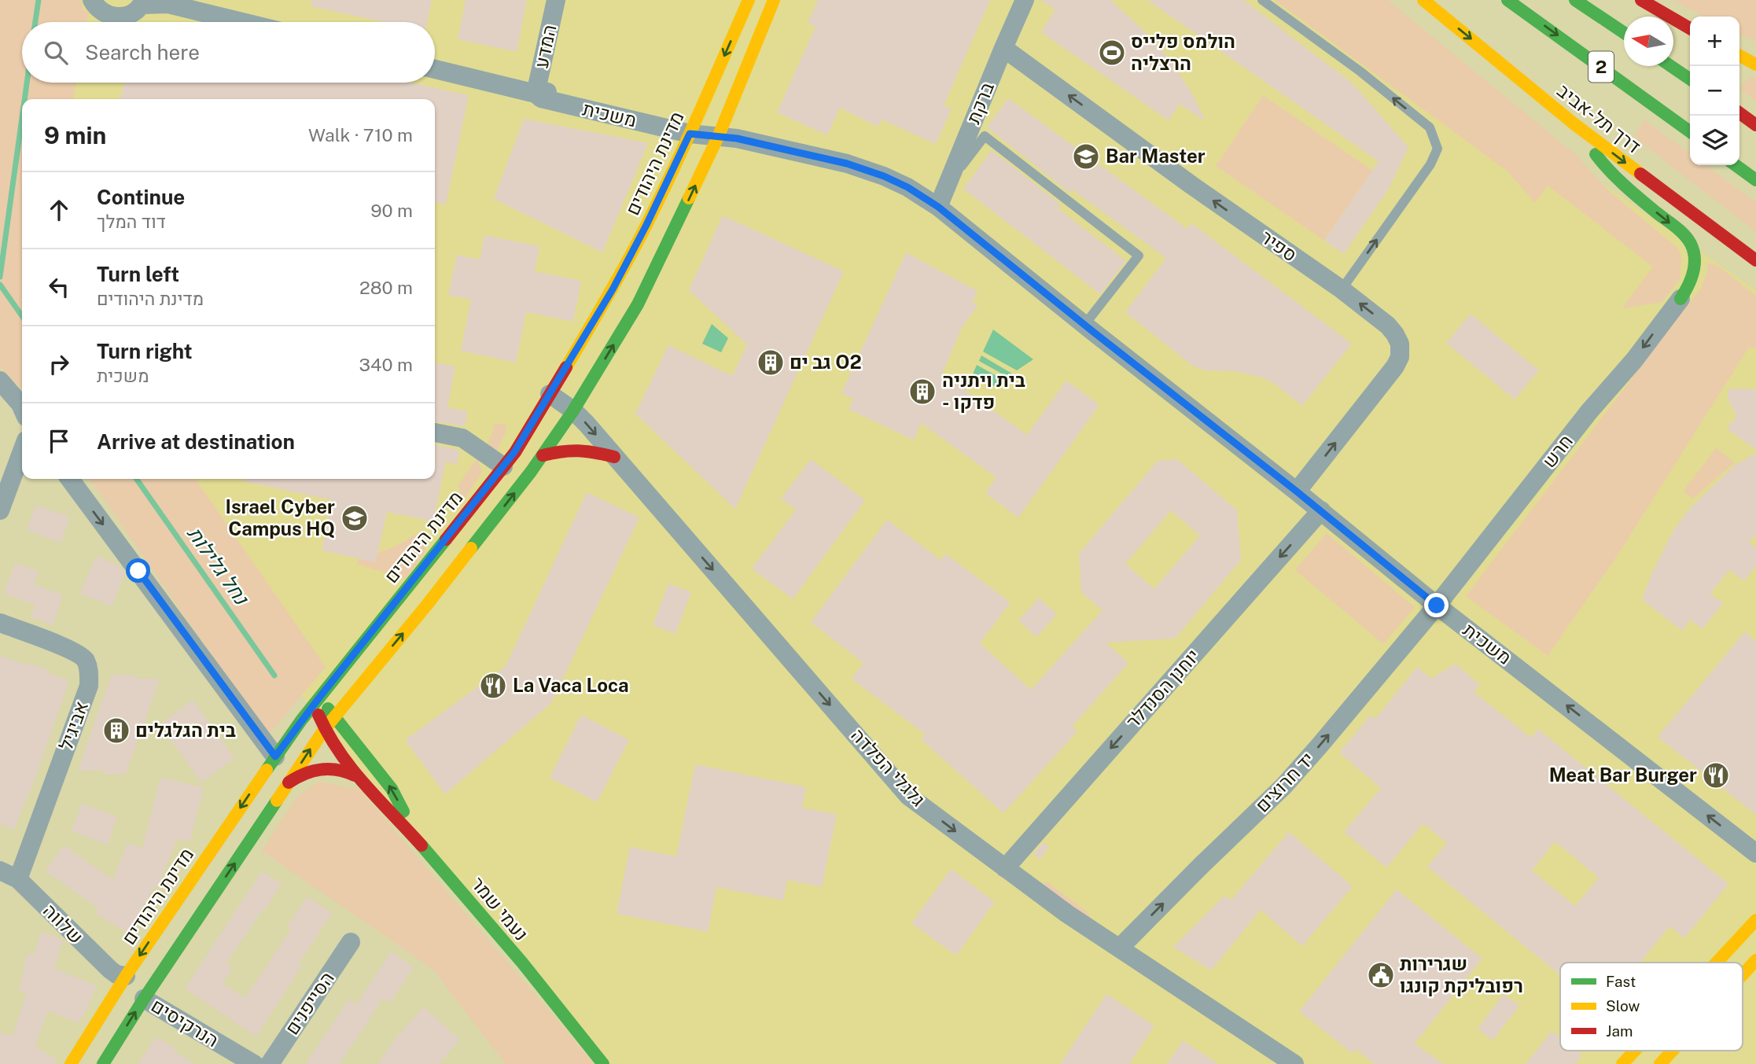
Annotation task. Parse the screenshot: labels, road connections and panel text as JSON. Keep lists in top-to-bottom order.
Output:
{
  "streets": {
    "main road": [
      "2",
      "דרך תל-אביב",
      "מדינת היהודים",
      "נעמי שמר"
    ],
    "street": [
      "המדע",
      "ברקת",
      "משכית",
      "ספיר",
      "חרש",
      "יוחנן הסנדלר",
      "אביגיל",
      "גלגלי הפלדה",
      "יד חרוצים",
      "שלווה",
      "הסייפנים",
      "הנרקיסים"
    ]
  },
  "crossings": [
    ["המדע", "משכית"],
    ["ברקת", "משכית"],
    ["ברקת", "ספיר"],
    ["משכית", "מדינת היהודים"],
    ["משכית", "ספיר"],
    ["משכית", "חרש"],
    ["משכית", "יוחנן הסנדלר"],
    ["משכית", "יד חרוצים"],
    ["מדינת היהודים", "גלגלי הפלדה"],
    ["מדינת היהודים", "נעמי שמר"],
    ["מדינת היהודים", "שלווה"],
    ["חרש", "יד חרוצים"],
    ["יוחנן הסנדלר", "גלגלי הפלדה"],
    ["אביגיל", "שלווה"],
    ["גלגלי הפלדה", "יד חרוצים"]
  ],
  "one_way": [
    "חרש",
    "יוחנן הסנדלר",
    "גלגלי הפלדה",
    "יד חרוצים"
  ],
  "water": ["נחל גלילות"],
  "places": {
    "sports": ["הולמס פלייס הרצליה"],
    "school or university": ["Bar Master", "Israel Cyber Campus HQ"],
    "building": ["גב ים O2", "בית ויתניה - פדקו", "בית הגלגלים"],
    "restaurant": ["La Vaca Loca", "Meat Bar Burger"],
    "public building": ["שגרירות רפובליקת קונגו"]
  },
  "legend": ["Fast", "Slow", "Jam"],
  "north": "left",
  "page": {
    "map_buttons": ["+", "−"],
    "search": "Search here",
    "heading": ["9 min", "Walk · 710 m"],
    "list": [
      ["Continue", "דוד המלך", "90 m"],
      ["Turn left", "מדינת היהודים", "280 m"],
      ["Turn right", "משכית", "340 m"],
      "Arrive at destination"
    ]
  }
}
